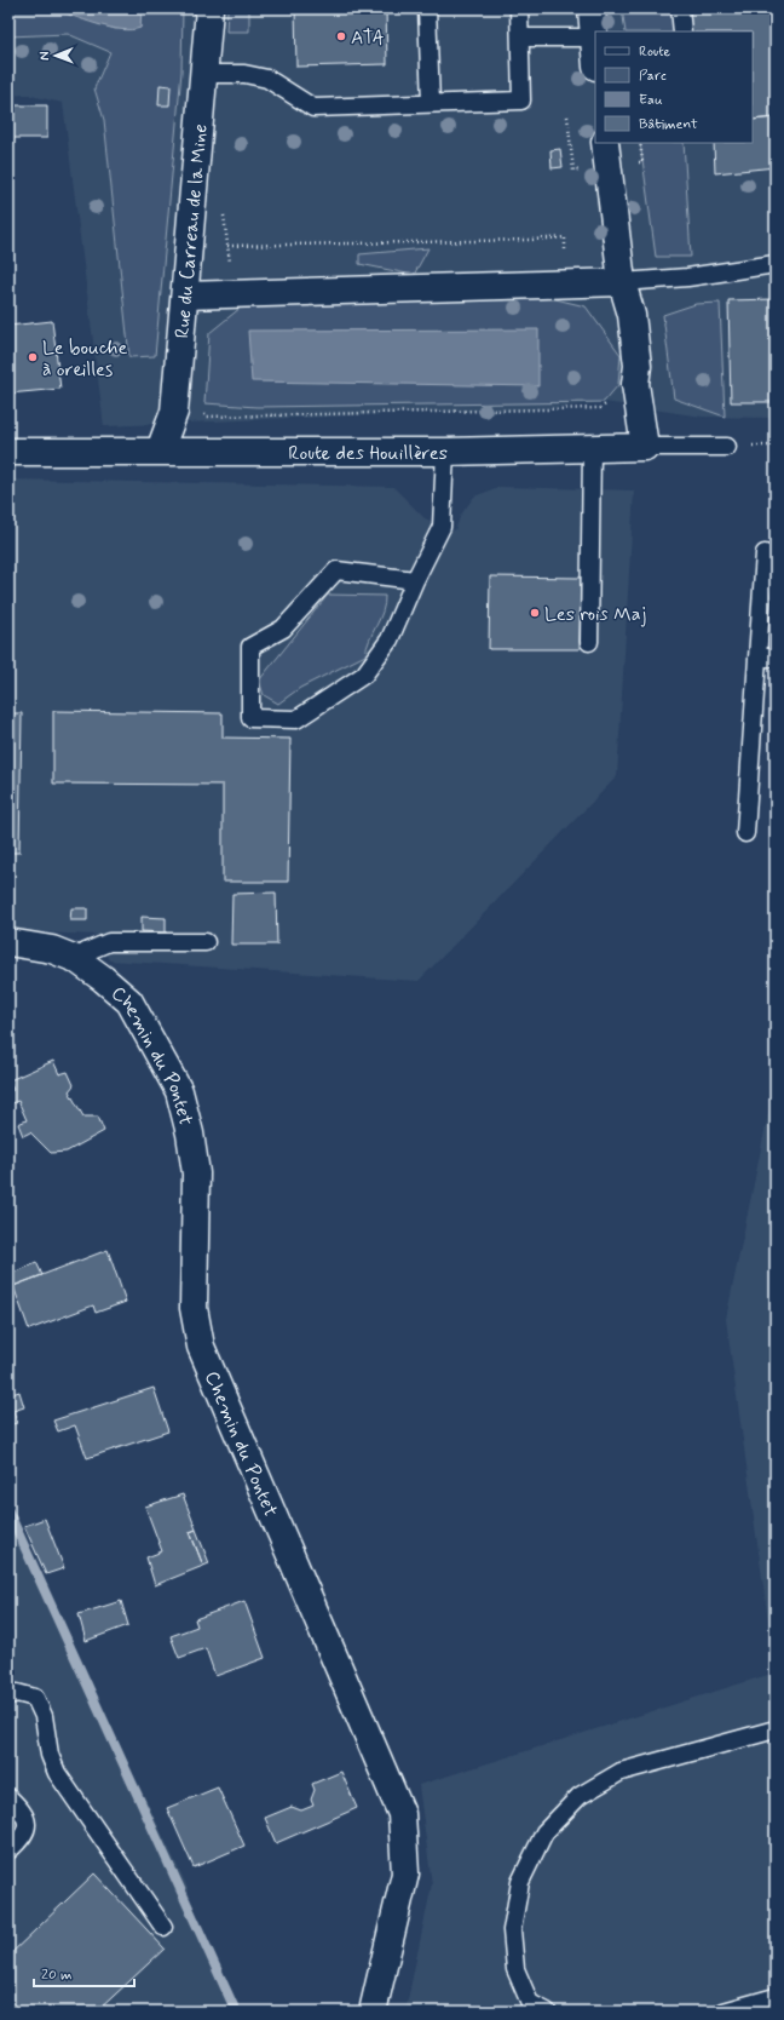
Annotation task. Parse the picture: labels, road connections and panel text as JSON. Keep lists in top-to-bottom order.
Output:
{
  "streets": {
    "street": ["Rue du Carreau de la Mine", "Route des Houillères", "Chemin du Pontet"]
  },
  "crossings": [
    ["Rue du Carreau de la Mine", "Route des Houillères"]
  ],
  "places": ["ATA", "Le bouche à oreilles", "Les rois Maj"],
  "legend": [
    "Route",
    "Parc",
    "Eau",
    "Bâtiment"
  ],
  "scale_bar": "20 m",
  "north": "left"
}
